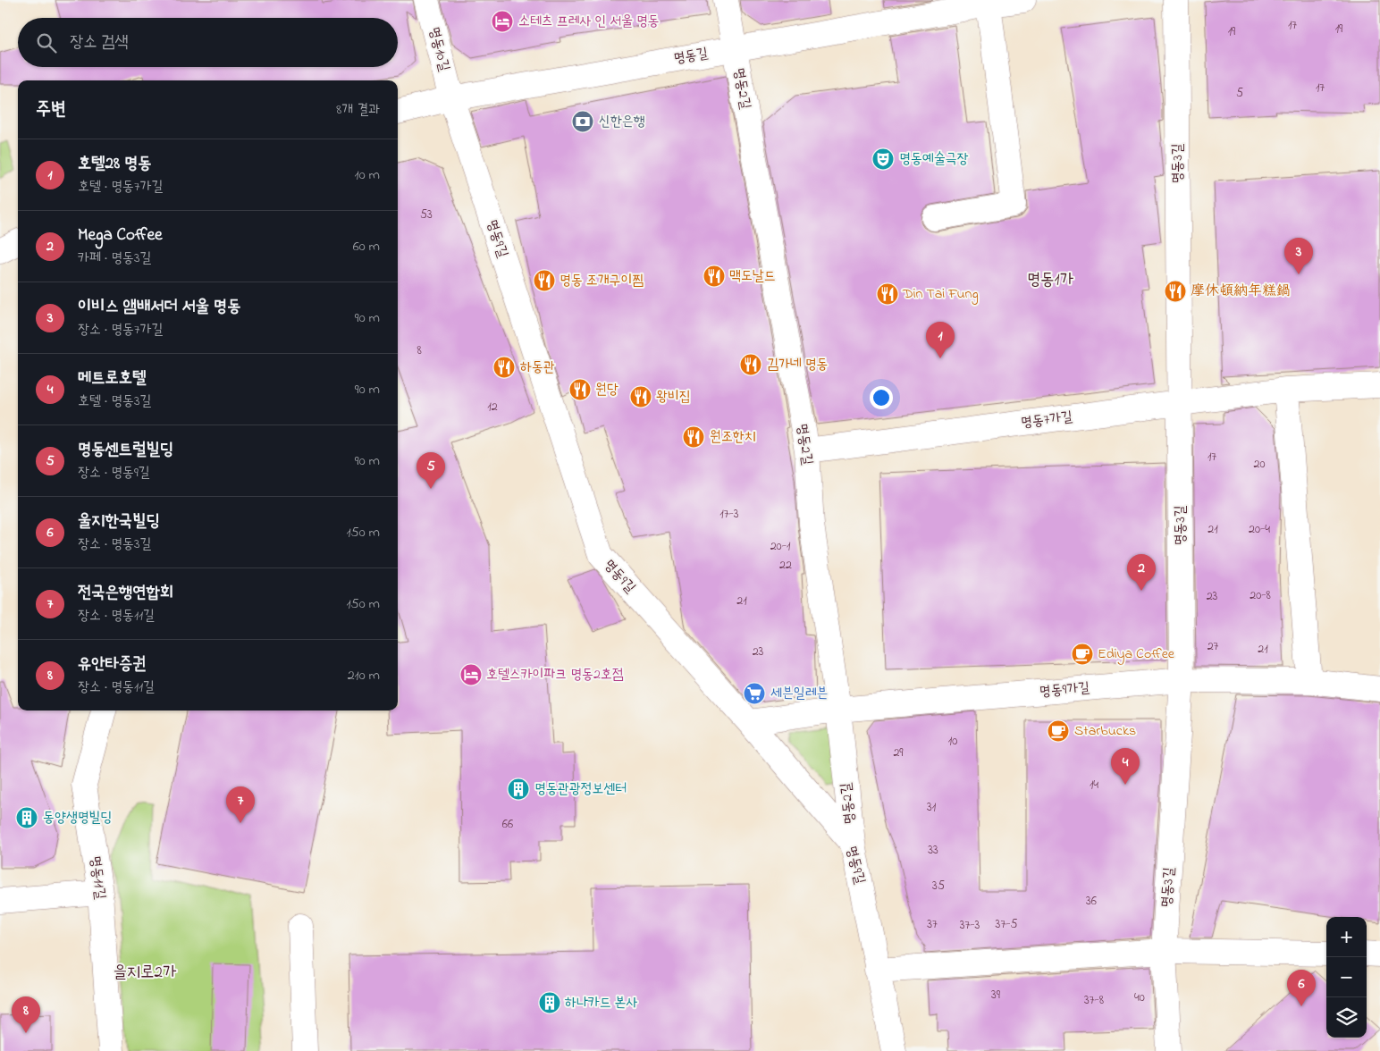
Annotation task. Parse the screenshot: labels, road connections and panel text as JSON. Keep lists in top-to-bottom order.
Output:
{
  "streets": {
    "street": [
      "명동10길",
      "명동길",
      "명동2길",
      "명동3길",
      "명동9길",
      "명동7가길",
      "명동9가길",
      "명동11길"
    ]
  },
  "crossings": [
    ["명동10길", "명동길"],
    ["명동10길", "명동9길"],
    ["명동길", "명동2길"],
    ["명동길", "명동9길"],
    ["명동2길", "명동9길"],
    ["명동2길", "명동7가길"],
    ["명동2길", "명동9가길"],
    ["명동3길", "명동7가길"],
    ["명동3길", "명동9가길"],
    ["명동9길", "명동9가길"]
  ],
  "districts": ["명동1가", "을지로2가"],
  "places": {
    "hotel": ["소테츠 프레사 인 서울 명동", "호텔스카이파크 명동2호점"],
    "bank": ["신한은행"],
    "theatre": ["명동예술극장"],
    "restaurant": [
      "맥도날드",
      "명동 조개구이찜",
      "摩休頓納年糕鍋",
      "Din Tai Fung",
      "김가네 명동",
      "하동관",
      "원당",
      "왕비집",
      "원조한치"
    ],
    "cafe": ["Ediya Coffee", "Starbucks"],
    "supermarket": ["세븐일레븐"],
    "building": ["명동관광정보센터", "동양생명빌딩", "하나카드 본사"]
  },
  "house_numbers": [
    "17",
    "19",
    "19",
    "17",
    "5",
    "53",
    "8",
    "12",
    "17",
    "20",
    "17-3",
    "21",
    "20-4",
    "20-1",
    "22",
    "20-8",
    "23",
    "21",
    "27",
    "21",
    "23",
    "10",
    "29",
    "14",
    "31",
    "66",
    "33",
    "35",
    "36",
    "37",
    "37-5",
    "37-3",
    "39",
    "40",
    "37-8"
  ],
  "page": {
    "search": "장소 검색",
    "heading": ["주변", "8개 결과"],
    "list": [
      {
        "mark": "1",
        "name": "호텔28 명동",
        "note": "호텔 · 명동7가길",
        "value": "10 m"
      },
      {
        "mark": "2",
        "name": "Mega Coffee",
        "note": "카페 · 명동3길",
        "value": "60 m"
      },
      {
        "mark": "3",
        "name": "이비스 앰배서더 서울 명동",
        "note": "장소 · 명동7가길",
        "value": "90 m"
      },
      {
        "mark": "4",
        "name": "메트로호텔",
        "note": "호텔 · 명동3길",
        "value": "90 m"
      },
      {
        "mark": "5",
        "name": "명동센트럴빌딩",
        "note": "장소 · 명동9길",
        "value": "90 m"
      },
      {
        "mark": "6",
        "name": "울지한국빌딩",
        "note": "장소 · 명동3길",
        "value": "150 m"
      },
      {
        "mark": "7",
        "name": "전국은행연합회",
        "note": "장소 · 명동11길",
        "value": "150 m"
      },
      {
        "mark": "8",
        "name": "유안타증권",
        "note": "장소 · 명동11길",
        "value": "210 m"
      }
    ],
    "pins": [
      "3",
      "1",
      "5",
      "2",
      "4",
      "7",
      "6",
      "8"
    ],
    "map_buttons": ["+", "−"]
  }
}
